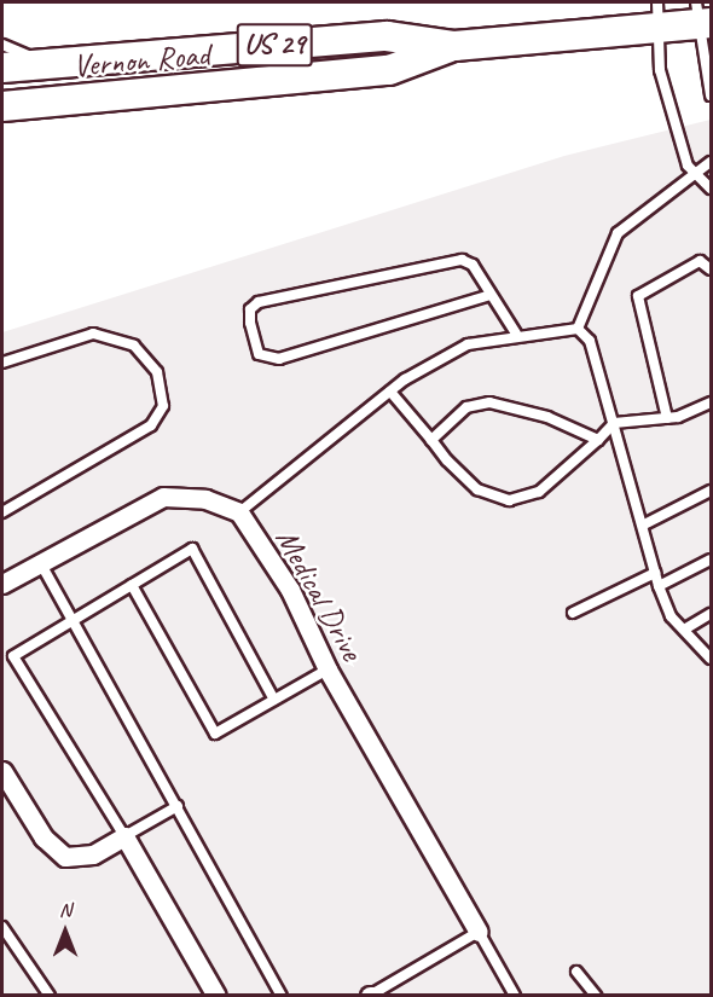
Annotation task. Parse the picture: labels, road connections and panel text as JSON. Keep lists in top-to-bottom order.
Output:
{
  "streets": {
    "main road": ["US 29", "Vernon Road"],
    "street": ["Medical Drive"]
  },
  "north": "top"
}
